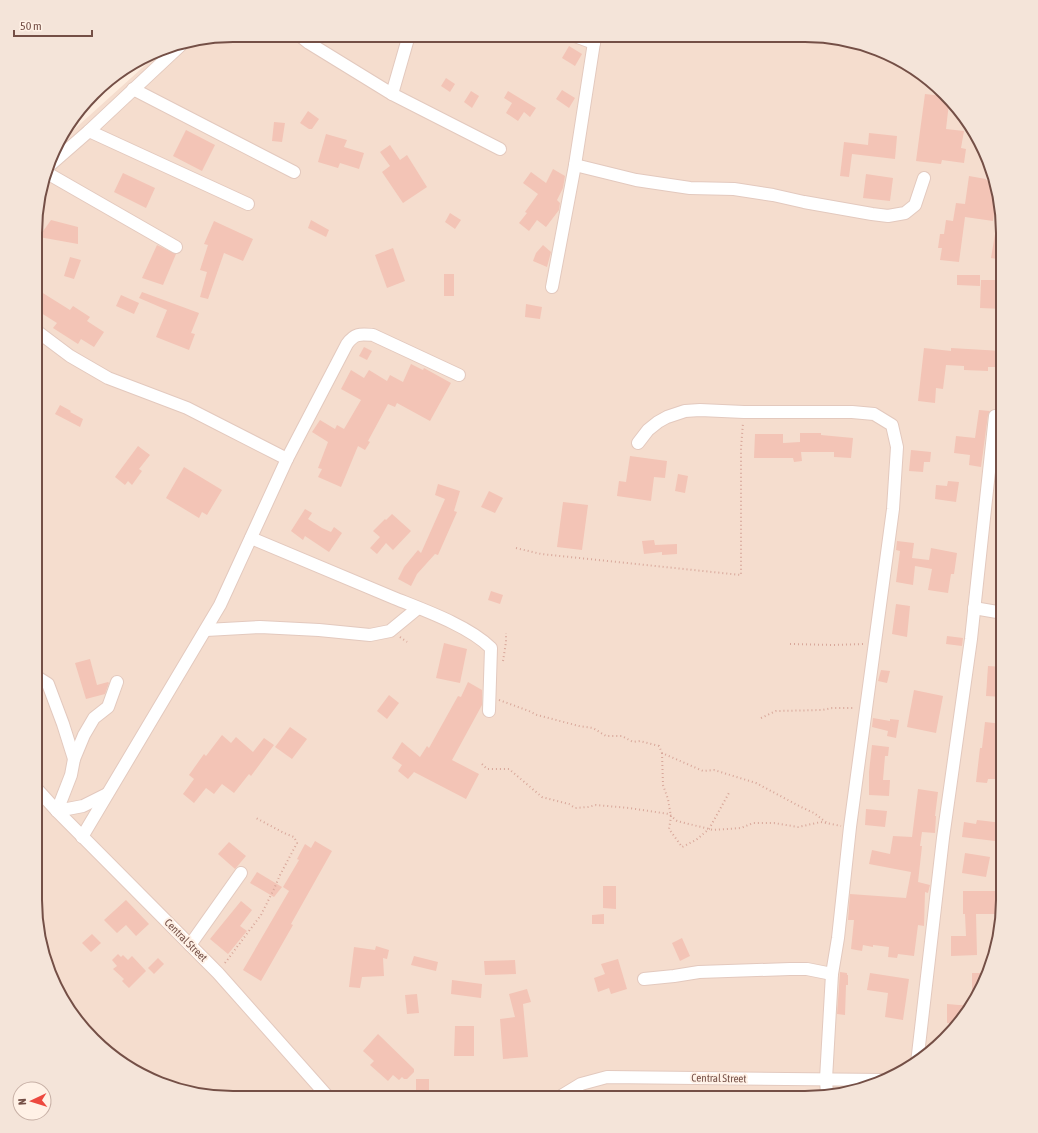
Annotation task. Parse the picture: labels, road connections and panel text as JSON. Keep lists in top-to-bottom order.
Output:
{
  "streets": {
    "street": ["Central Street"]
  },
  "scale_bar": "50 m",
  "north": "left"
}
